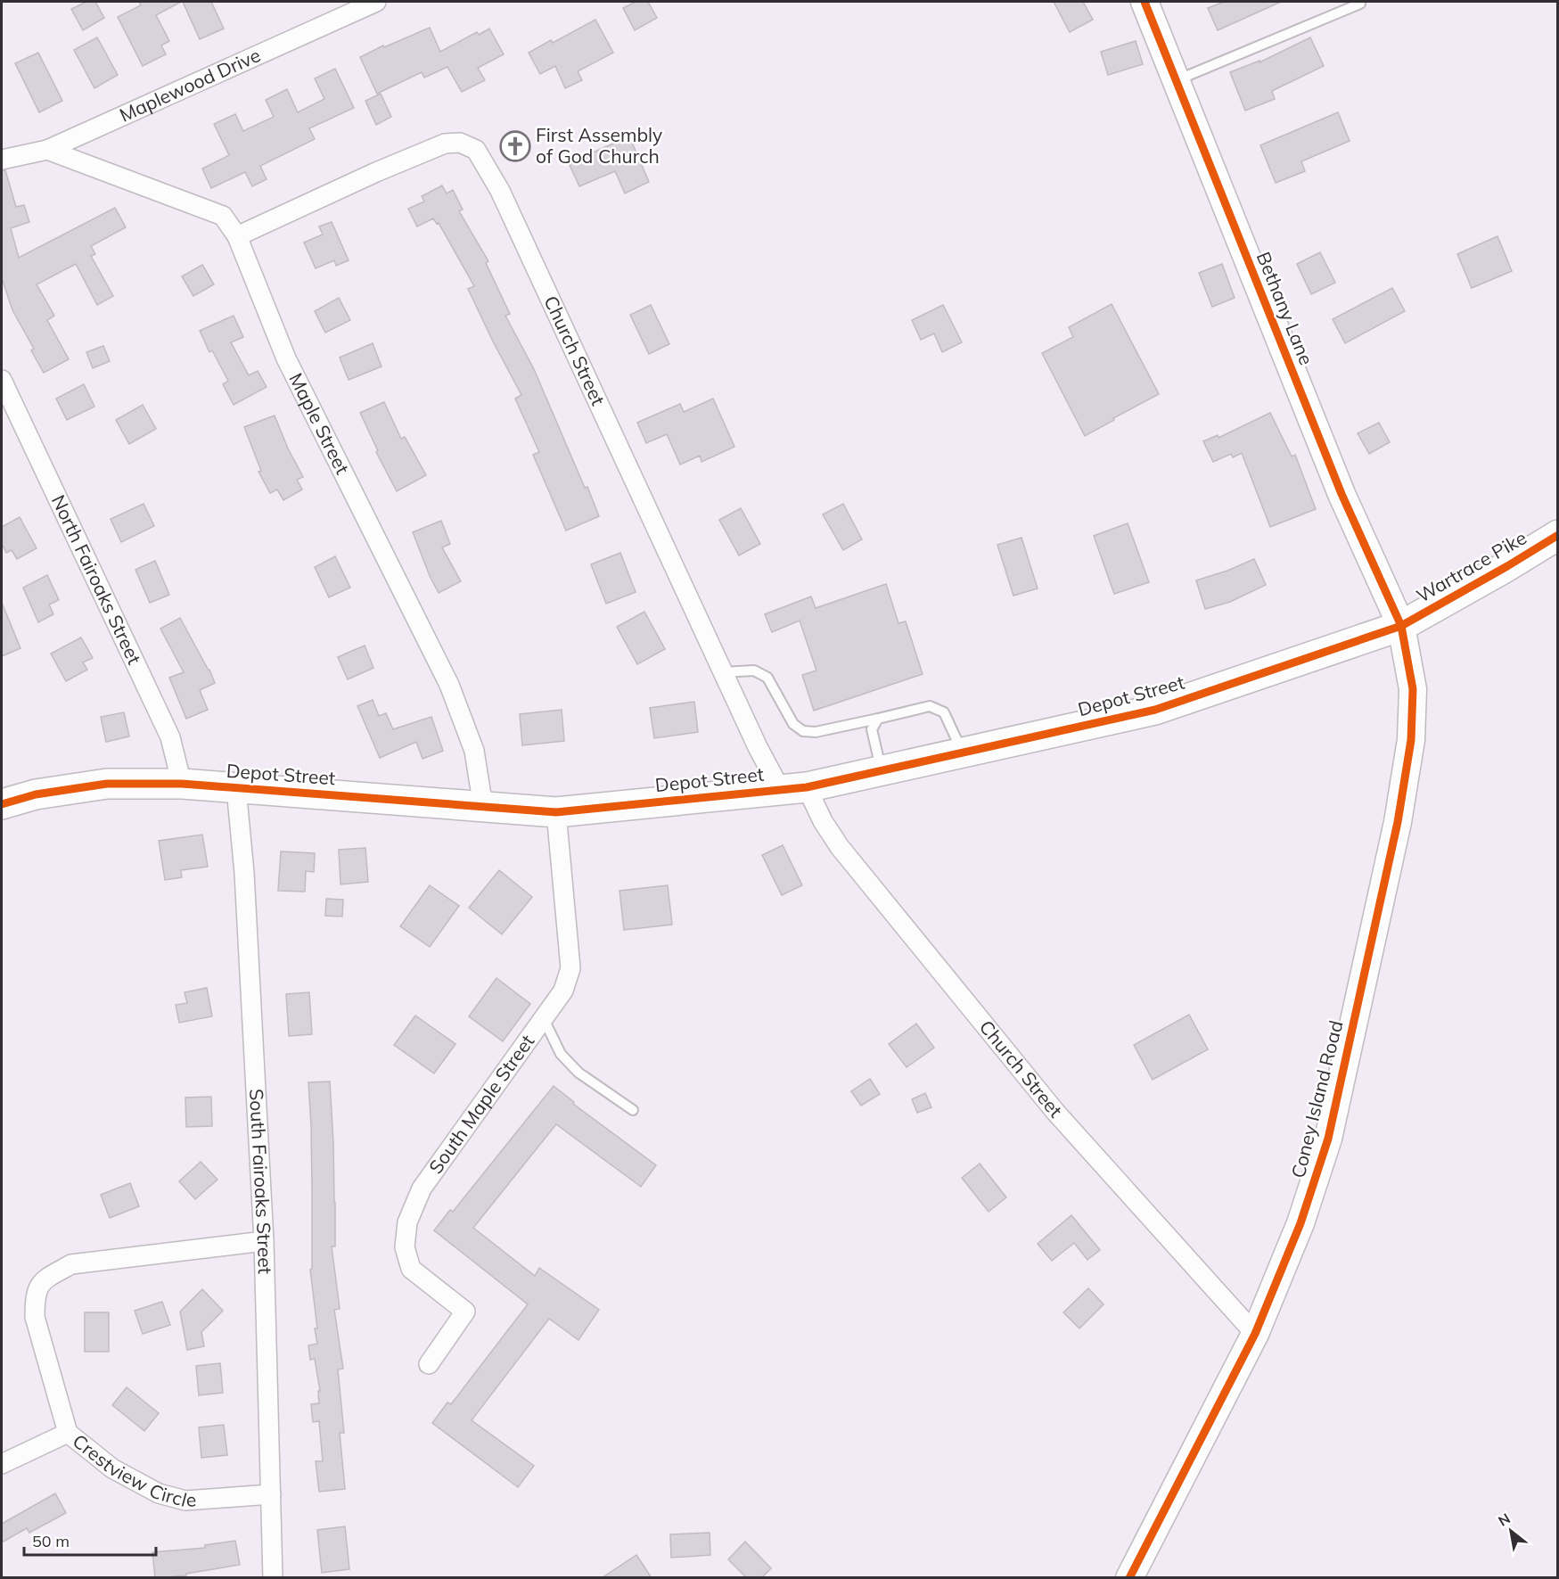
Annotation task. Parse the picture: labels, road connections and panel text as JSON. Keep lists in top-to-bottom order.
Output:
{
  "streets": {
    "main road": ["Wartrace Pike", "Depot Street"],
    "street": [
      "Maplewood Drive",
      "Bethany Lane",
      "Church Street",
      "Maple Street",
      "North Fairoaks Street",
      "Coney Island Road",
      "South Maple Street",
      "South Fairoaks Street",
      "Crestview Circle"
    ]
  },
  "crossings": [
    ["Maplewood Drive", "Maple Street"],
    ["Bethany Lane", "Wartrace Pike"],
    ["Bethany Lane", "Depot Street"],
    ["Bethany Lane", "Coney Island Road"],
    ["Church Street", "Maple Street"],
    ["Church Street", "Depot Street"],
    ["Church Street", "Coney Island Road"],
    ["Maple Street", "Depot Street"],
    ["Wartrace Pike", "Depot Street"],
    ["Wartrace Pike", "Coney Island Road"],
    ["North Fairoaks Street", "Depot Street"],
    ["Depot Street", "Coney Island Road"],
    ["Depot Street", "South Maple Street"],
    ["Depot Street", "South Fairoaks Street"],
    ["South Fairoaks Street", "Crestview Circle"]
  ],
  "places": {
    "church": ["First Assembly of God Church"]
  },
  "scale_bar": "50 m",
  "north": "top left"
}
